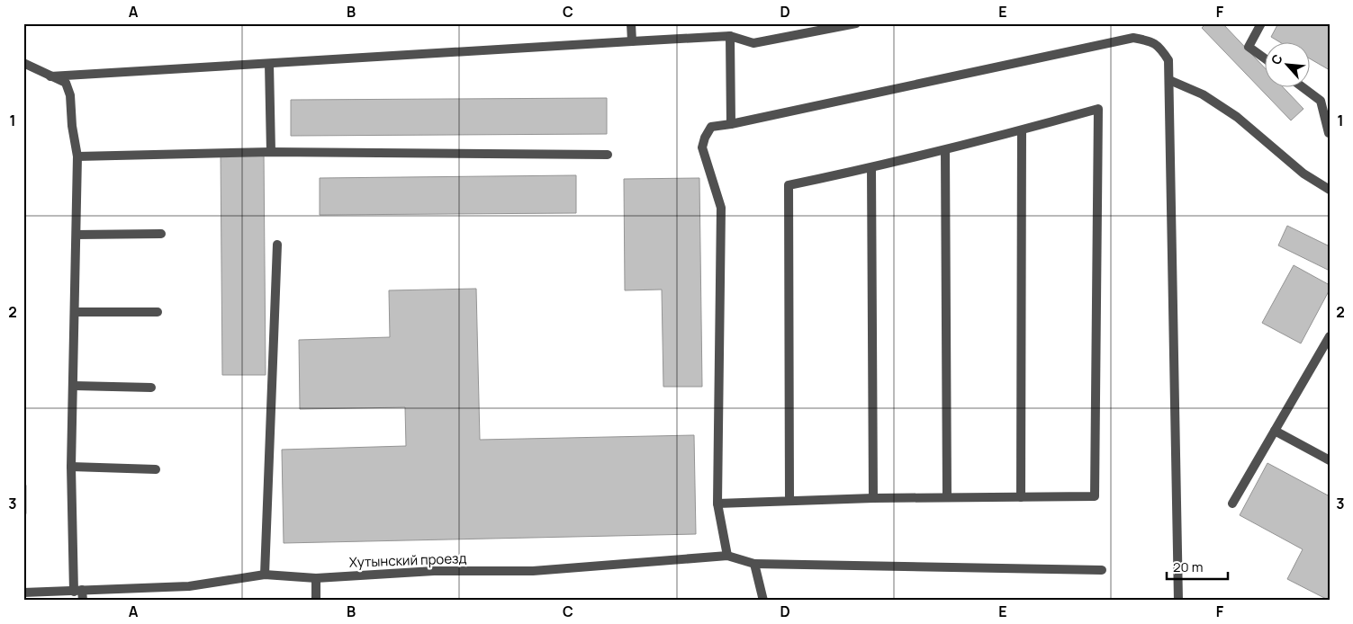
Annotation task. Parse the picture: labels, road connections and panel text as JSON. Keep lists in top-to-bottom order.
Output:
{
  "streets": {
    "street": ["Хутынский проезд"]
  },
  "scale_bar": "20 m",
  "north": "top left",
  "grid": {
    "columns": [
      "A",
      "B",
      "C",
      "D",
      "E",
      "F"
    ],
    "rows": ["1", "2", "3"]
  }
}
